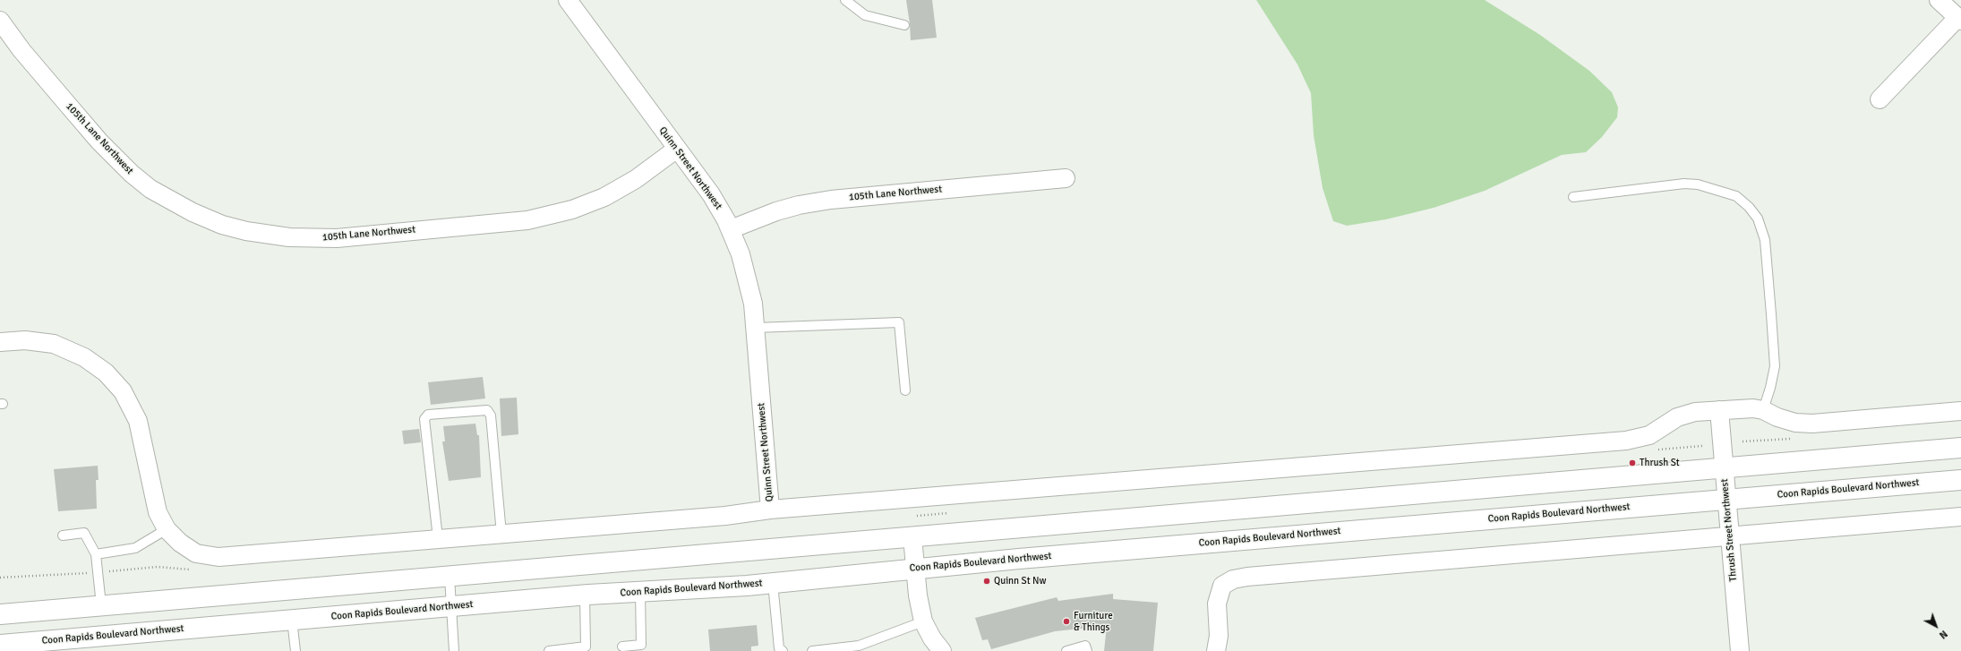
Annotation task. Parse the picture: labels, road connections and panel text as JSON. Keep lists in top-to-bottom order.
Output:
{
  "streets": {
    "main road": ["Coon Rapids Boulevard Northwest"],
    "street": ["105th Lane Northwest", "Quinn Street Northwest", "Thrush Street Northwest"]
  },
  "crossings": [
    ["105th Lane Northwest", "Quinn Street Northwest"],
    ["Coon Rapids Boulevard Northwest", "Thrush Street Northwest"]
  ],
  "places": ["Thrush St", "Quinn St Nw", "Furniture & Things"],
  "north": "bottom right"
}
